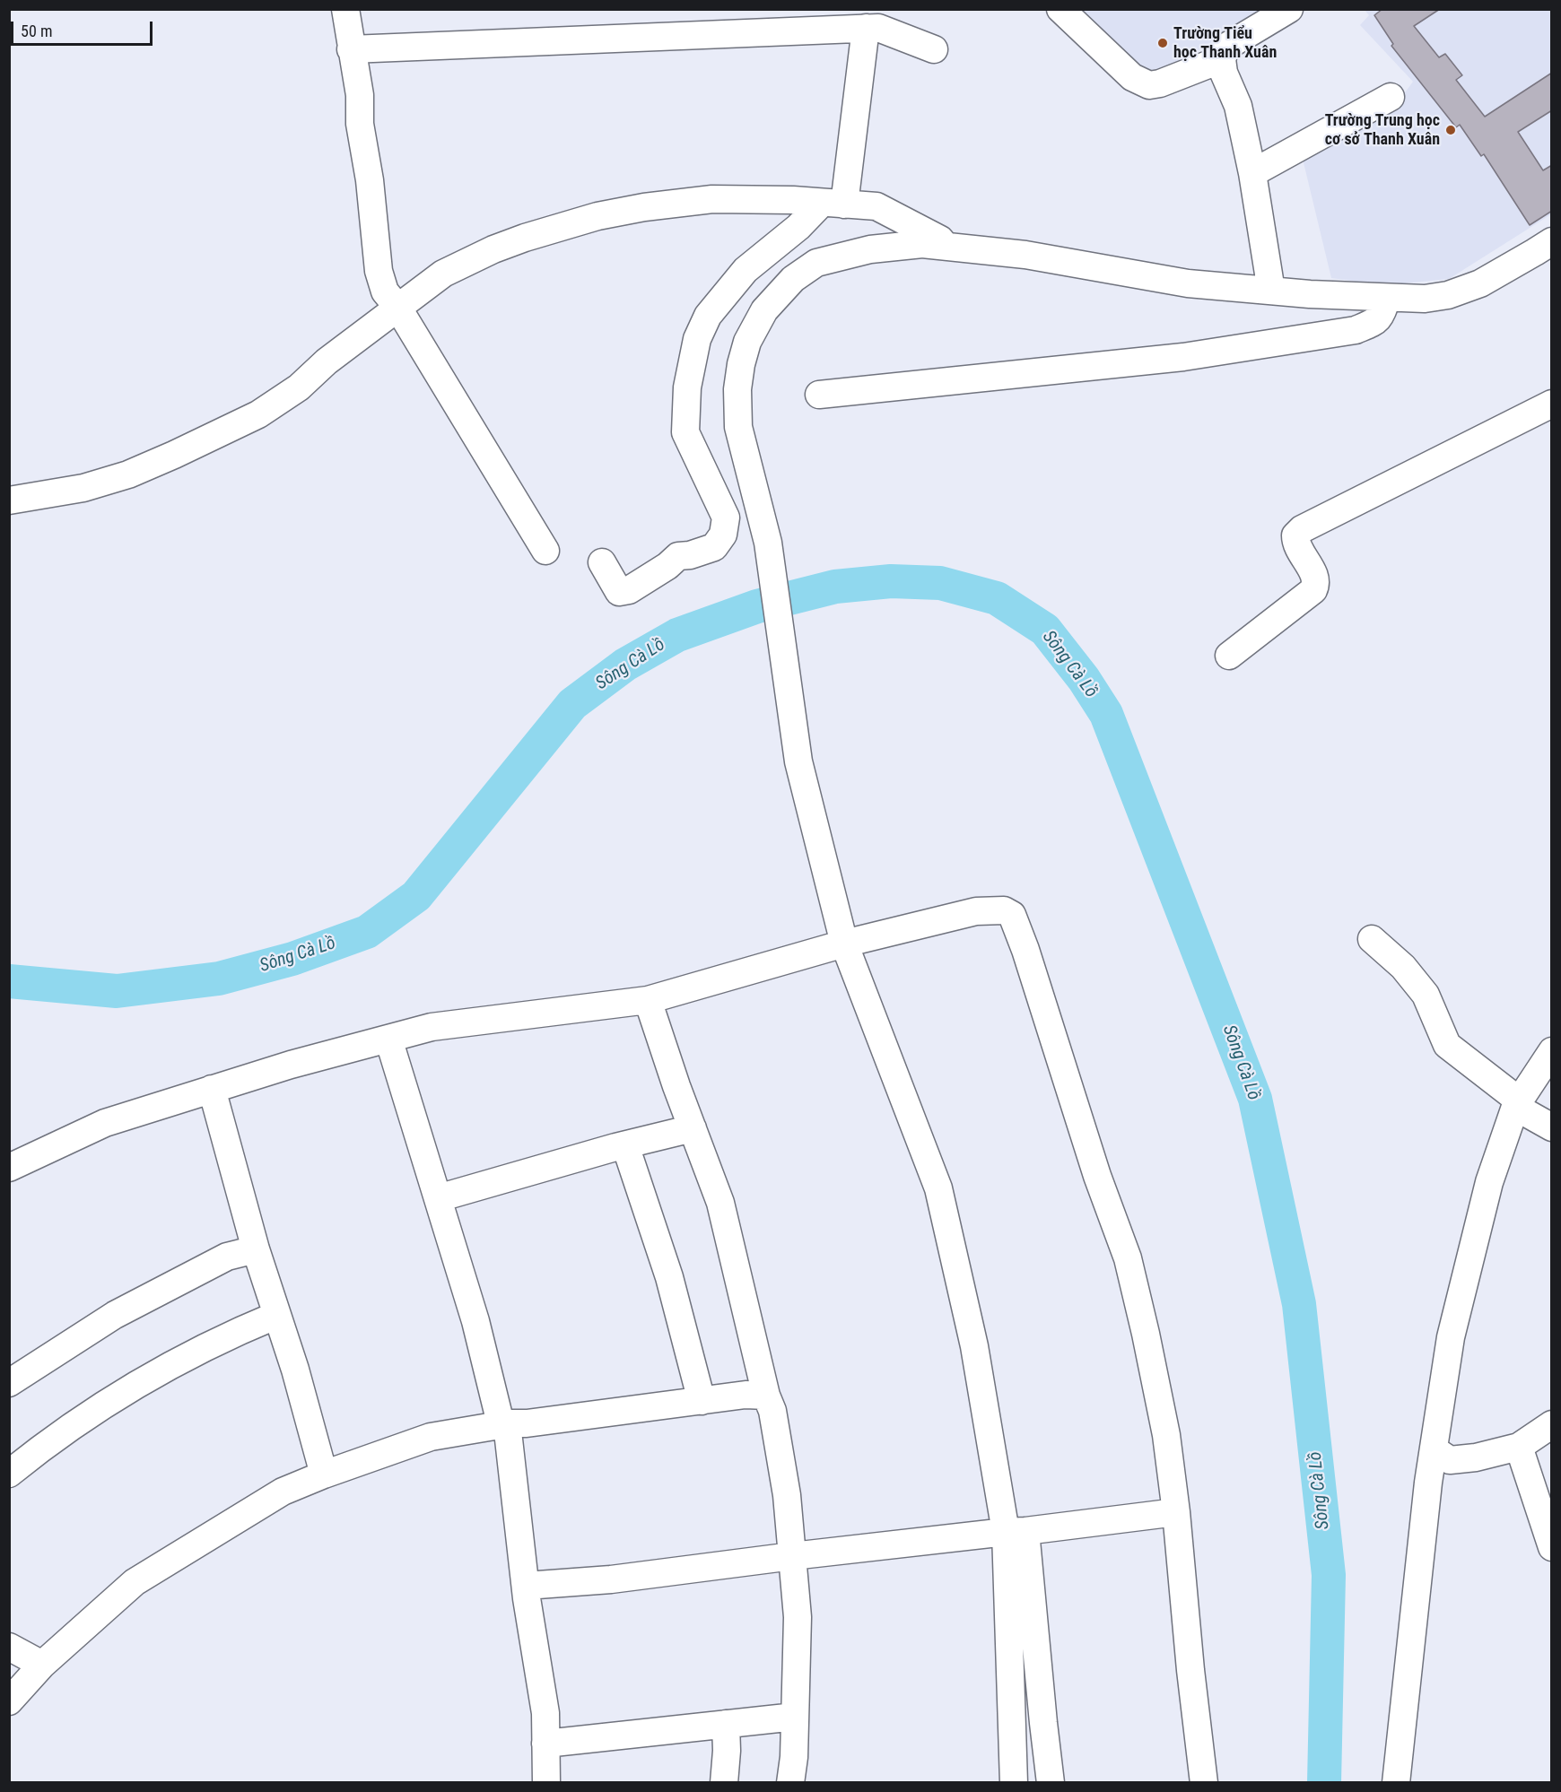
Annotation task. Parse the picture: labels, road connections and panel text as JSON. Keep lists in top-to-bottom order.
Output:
{
  "water": ["Sông Cà Lồ"],
  "places": ["Trường Tiểu học Thanh Xuân", "Trường Trung học cơ sở Thanh Xuân"],
  "scale_bar": "50 m"
}
